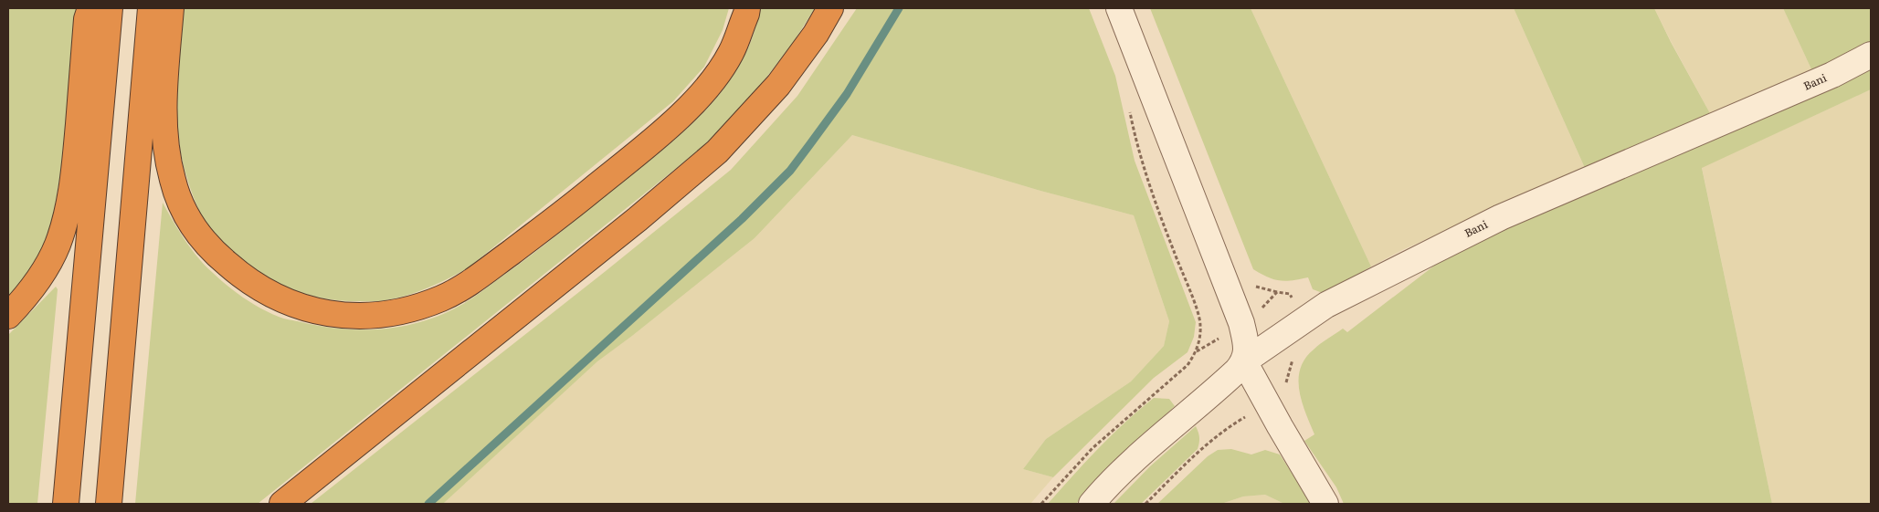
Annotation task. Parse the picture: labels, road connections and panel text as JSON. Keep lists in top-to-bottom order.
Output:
{
  "streets": {
    "street": ["Bani"]
  }
}
